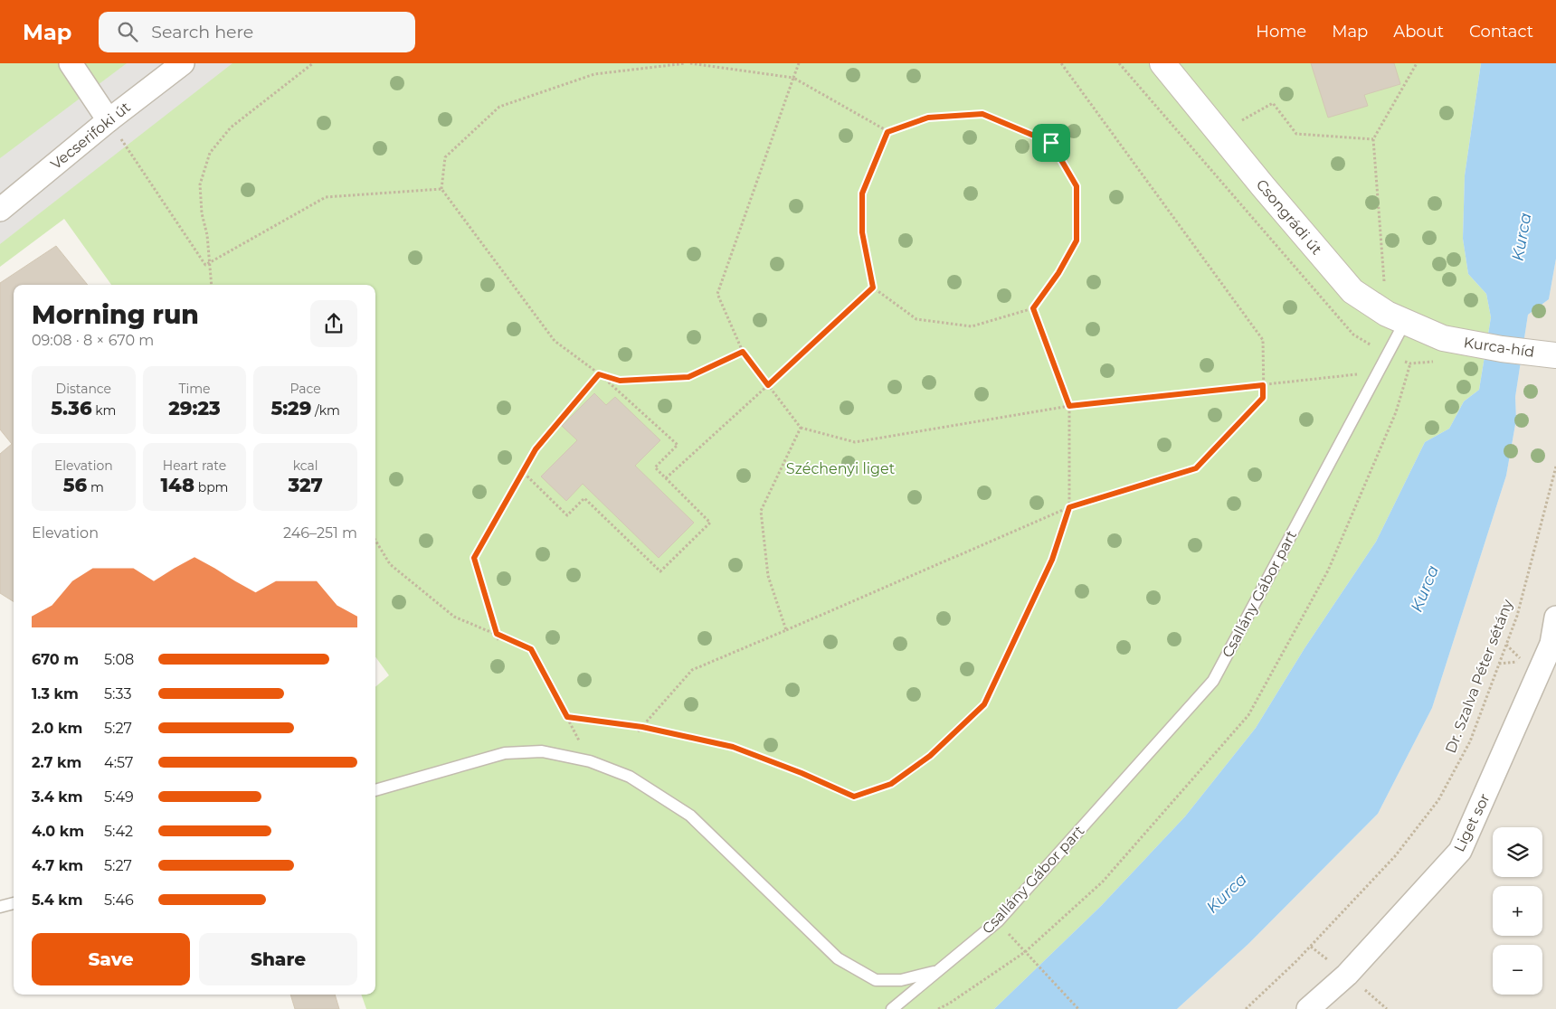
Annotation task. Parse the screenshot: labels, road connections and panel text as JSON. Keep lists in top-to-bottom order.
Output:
{
  "streets": {
    "street": [
      "Vecserifoki út",
      "Csongrádi út",
      "Kurca-híd",
      "Liget sor"
    ],
    "lane": ["Csallány Gábor part"],
    "path": ["Dr. Szalva Péter sétány"]
  },
  "crossings": [
    ["Csongrádi út", "Kurca-híd"],
    ["Csongrádi út", "Csallány Gábor part"]
  ],
  "water": ["Kurca"],
  "parks": ["Széchenyi liget"],
  "page": {
    "header": "Map",
    "search": "Search here",
    "nav": [
      "Home",
      "Map",
      "About",
      "Contact"
    ],
    "heading": ["Morning run", "09:08 · 8 × 670 m"],
    "stats": [
      ["Distance", "5.36 km"],
      ["Time", "29:23"],
      ["Pace", "5:29 /km"],
      ["Elevation", "56 m"],
      ["Heart rate", "148 bpm"],
      ["kcal", "327"]
    ],
    "chart": ["Elevation", "246–251 m"],
    "list": [
      {
        "name": "670 m",
        "note": "5:08"
      },
      {
        "name": "1.3 km",
        "note": "5:33"
      },
      {
        "name": "2.0 km",
        "note": "5:27"
      },
      {
        "name": "2.7 km",
        "note": "4:57"
      },
      {
        "name": "3.4 km",
        "note": "5:49"
      },
      {
        "name": "4.0 km",
        "note": "5:42"
      },
      {
        "name": "4.7 km",
        "note": "5:27"
      },
      {
        "name": "5.4 km",
        "note": "5:46"
      }
    ],
    "map_buttons": ["+", "−"],
    "buttons": ["Save", "Share"]
  }
}
